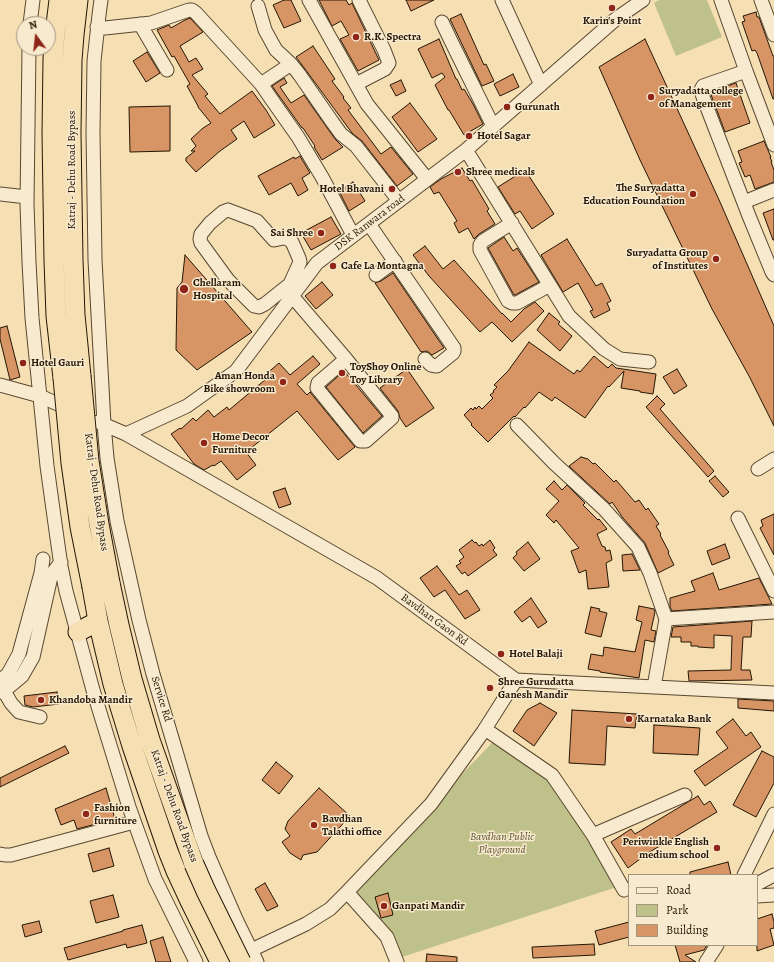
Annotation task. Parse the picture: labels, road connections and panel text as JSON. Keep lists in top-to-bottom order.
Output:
{
  "streets": {
    "highway": ["Katraj - Dehu Road Bypass"],
    "street": ["DSK Ranwara road", "Bavdhan Gaon Rd", "Service Rd"]
  },
  "crossings": [
    ["Katraj - Dehu Road Bypass", "Service Rd"],
    ["DSK Ranwara road", "Bavdhan Gaon Rd"]
  ],
  "parks": ["Bavdhan Public Playground"],
  "places": [
    "Karin's Point",
    "R.K. Spectra",
    "Suryadatta college of Management",
    "Gurunath",
    "Hotel Sagar",
    "Shree medicals",
    "Hotel Bhavani",
    "The Suryadatta Education Foundation",
    "Sai Shree",
    "Suryadatta Group of Institutes",
    "Cafe La Montagna",
    "Chellaram Hospital",
    "Hotel Gauri",
    "ToyShoy Online Toy Library",
    "Aman Honda Bike showroom",
    "Home Decor Furniture",
    "Hotel Balaji",
    "Shree Gurudatta Ganesh Mandir",
    "Khandoba Mandir",
    "Karnataka Bank",
    "Fashion furniture",
    "Bavdhan Talathi office",
    "Periwinkle English medium school",
    "Ganpati Mandir"
  ],
  "legend": ["Road", "Park", "Building"],
  "north": "top"
}
